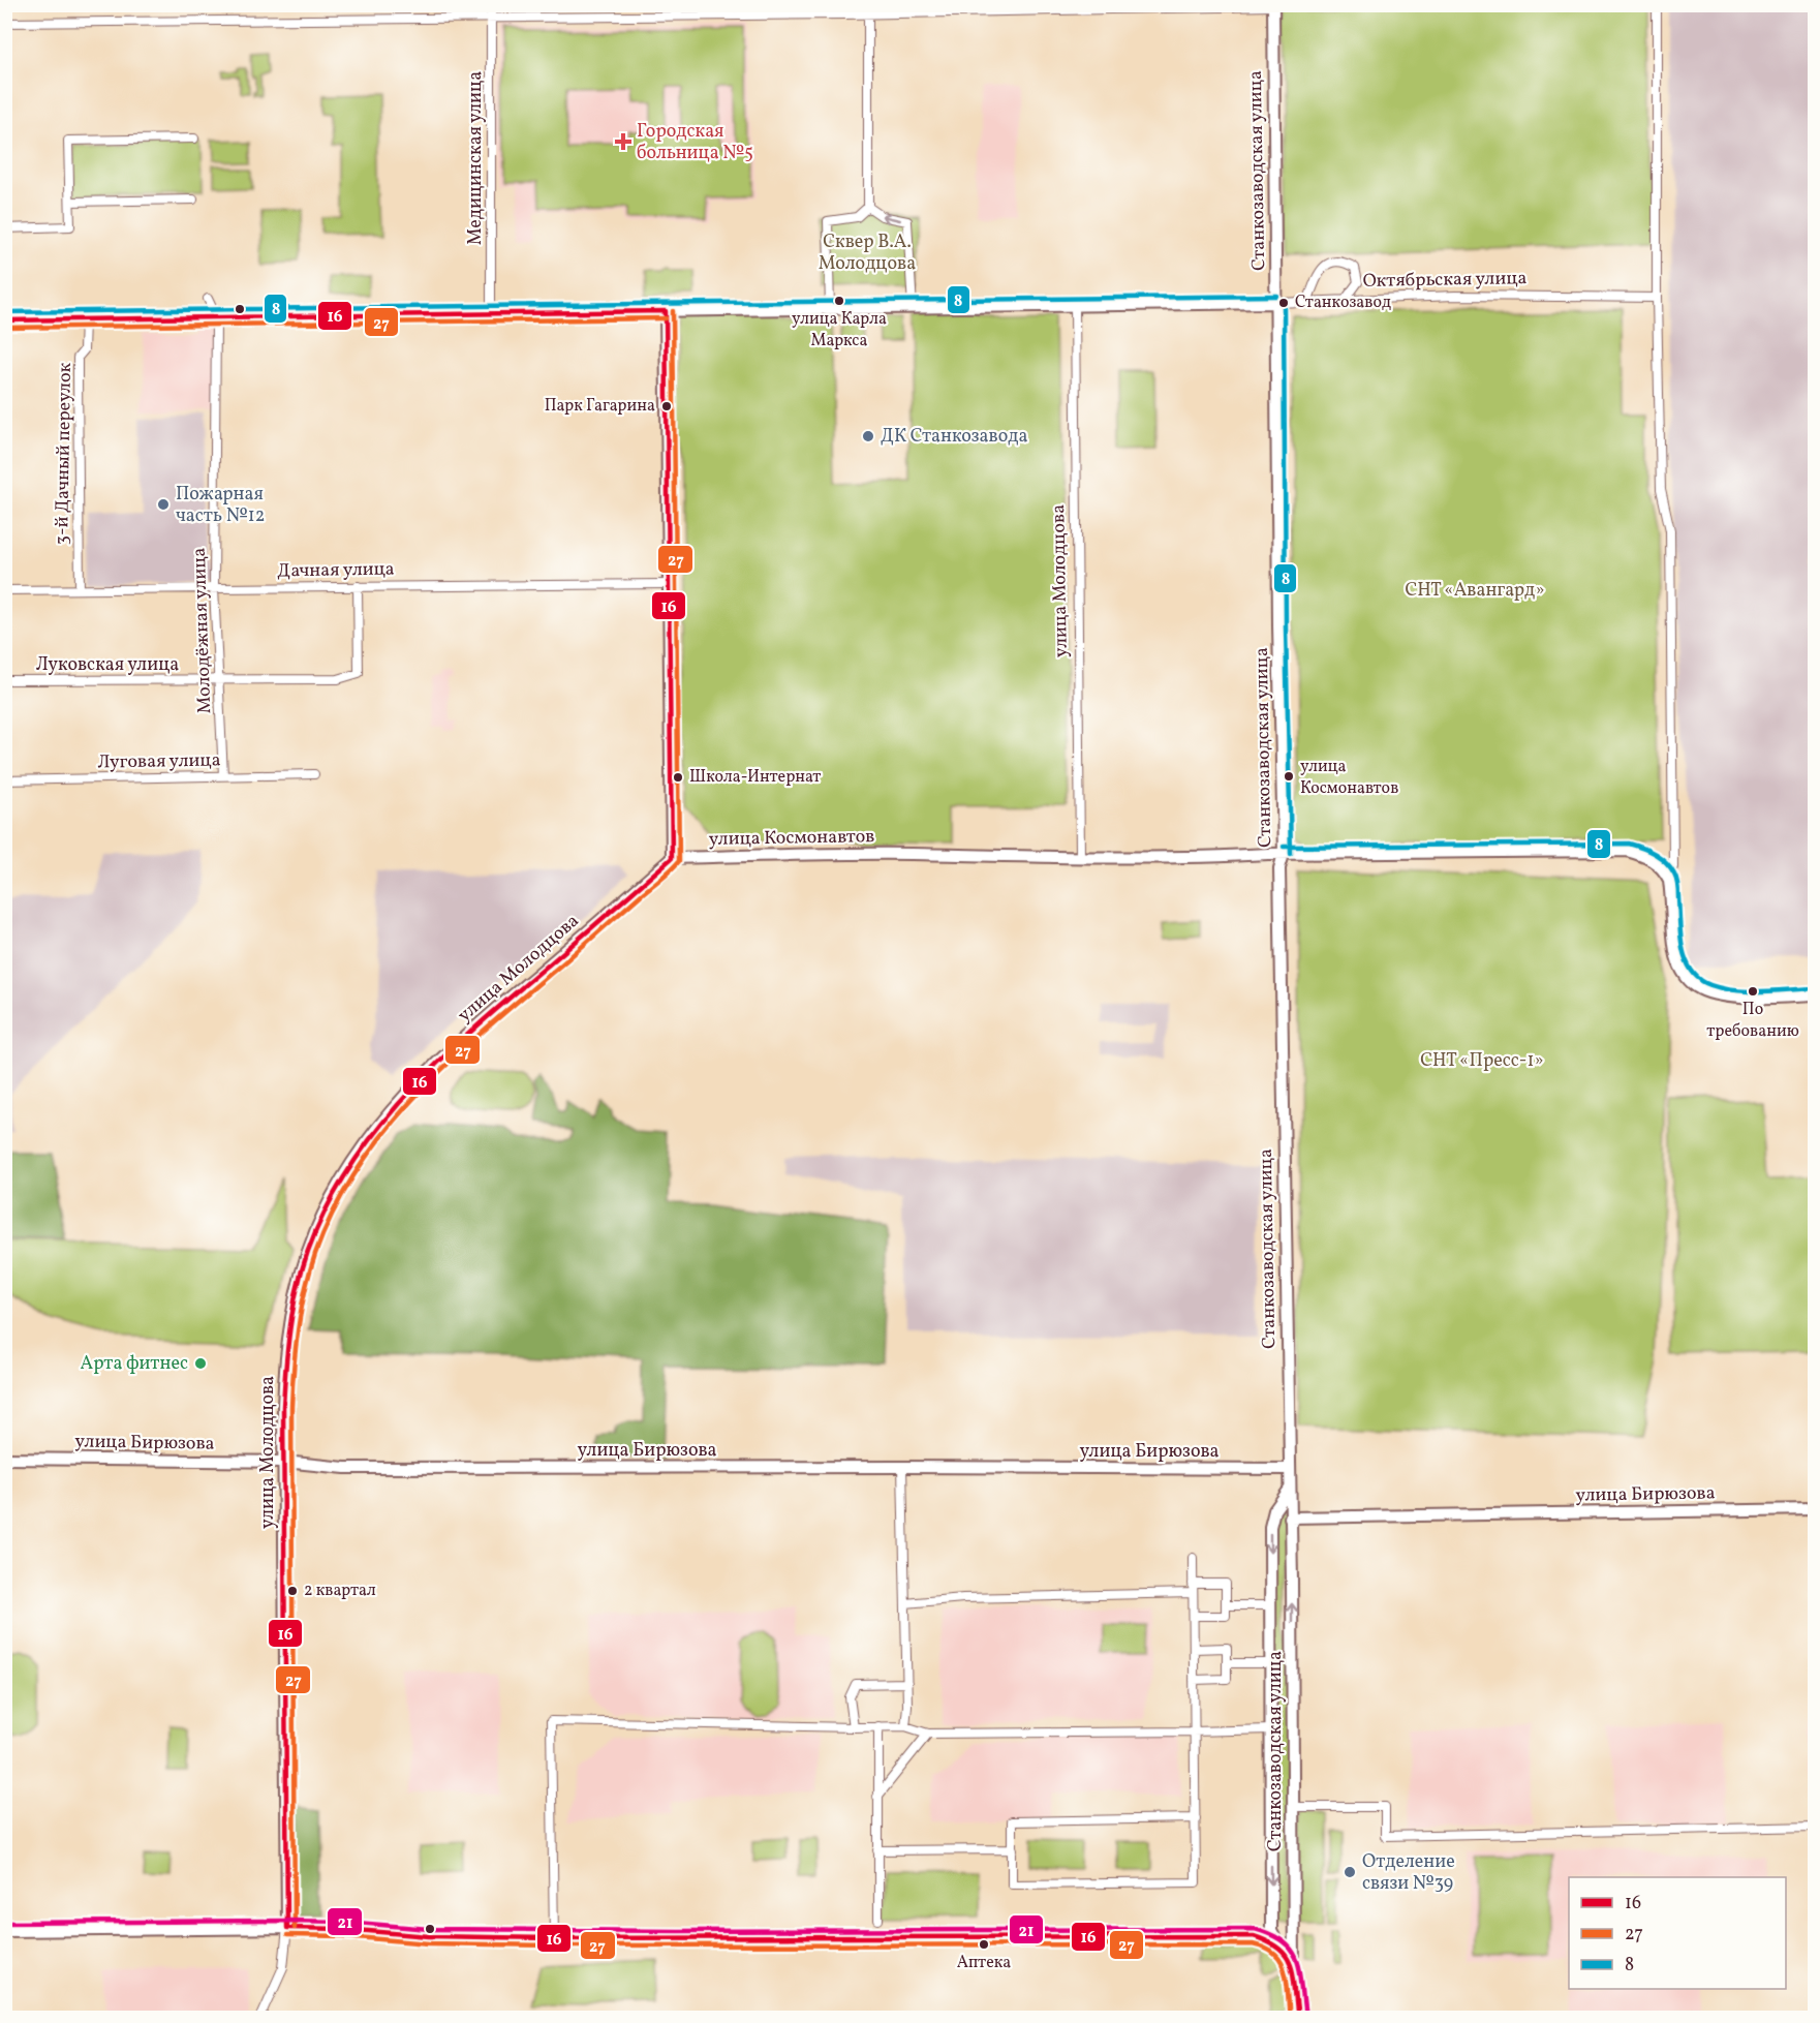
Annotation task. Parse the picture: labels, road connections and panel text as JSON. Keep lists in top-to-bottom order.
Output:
{
  "streets": {
    "street": [
      "Медицинская улица",
      "Станкозаводская улица",
      "Октябрьская улица",
      "3-й Дачный переулок",
      "Дачная улица",
      "улица Молодцова",
      "Молодёжная улица",
      "Луковская улица",
      "Луговая улица",
      "улица Космонавтов",
      "улица Бирюзова"
    ]
  },
  "crossings": [
    ["Медицинская улица", "Октябрьская улица"],
    ["Станкозаводская улица", "Октябрьская улица"],
    ["Станкозаводская улица", "улица Космонавтов"],
    ["Станкозаводская улица", "улица Бирюзова"],
    ["Октябрьская улица", "3-й Дачный переулок"],
    ["Октябрьская улица", "улица Молодцова"],
    ["Октябрьская улица", "Молодёжная улица"],
    ["3-й Дачный переулок", "Дачная улица"],
    ["Дачная улица", "Молодёжная улица"],
    ["Дачная улица", "Луковская улица"],
    ["улица Молодцова", "улица Космонавтов"],
    ["улица Молодцова", "улица Бирюзова"],
    ["Молодёжная улица", "Луковская улица"],
    ["Молодёжная улица", "Луговая улица"]
  ],
  "parks": ["Сквер В.А. Молодцова", "СНТ «Авангард»", "СНТ «Пресс-1»"],
  "places": {
    "health": ["Городская больница №5"],
    "other": [
      "улица Карла Маркса",
      "Станкозавод",
      "Парк Гагарина",
      "ДК Станкозавода",
      "Пожарная часть №12",
      "улица Космонавтов",
      "Школа-Интернат",
      "По требованию",
      "Арта фитнес",
      "2 квартал",
      "Отделение связи №39",
      "Аптека"
    ]
  },
  "lines": [
    "transit line 8",
    "transit line 16",
    "transit line 27",
    "transit line 21"
  ],
  "legend": ["16", "27", "8"]
}
